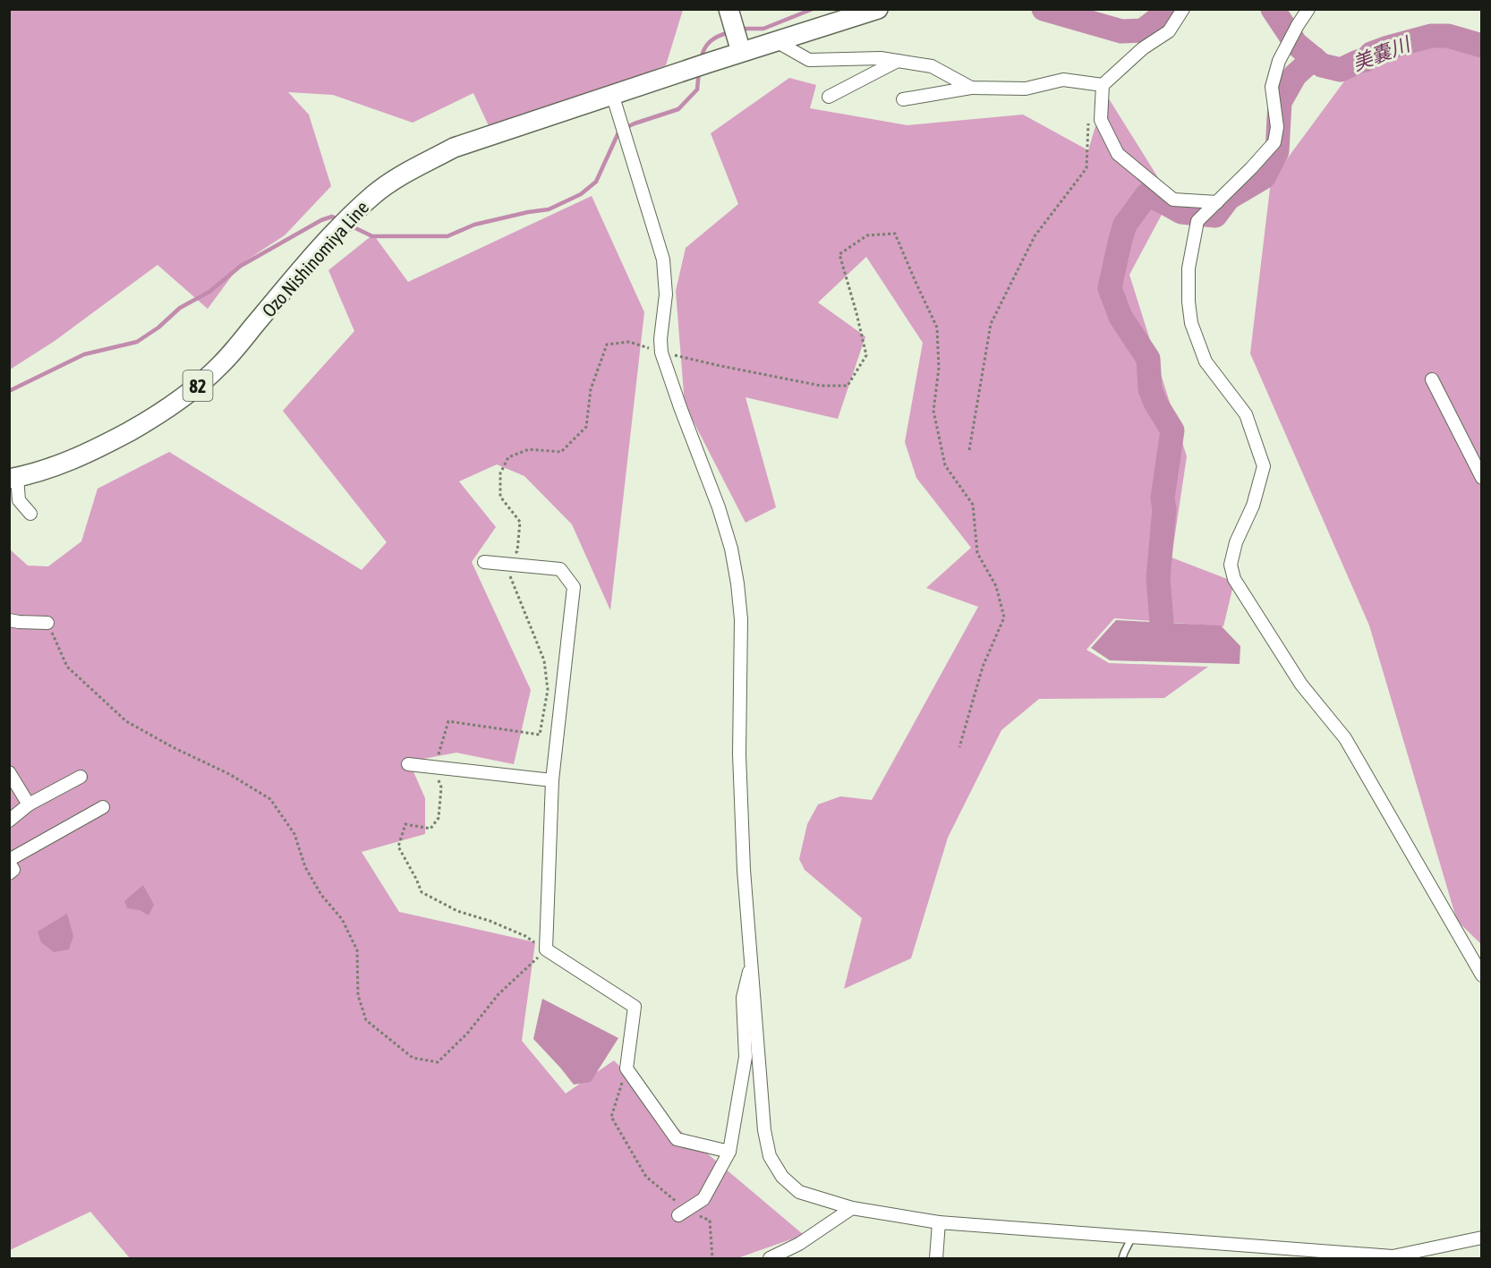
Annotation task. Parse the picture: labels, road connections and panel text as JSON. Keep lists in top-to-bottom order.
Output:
{
  "streets": {
    "main road": ["Ozo Nishinomiya Line", "82"]
  },
  "water": ["美嚢川"]
}
